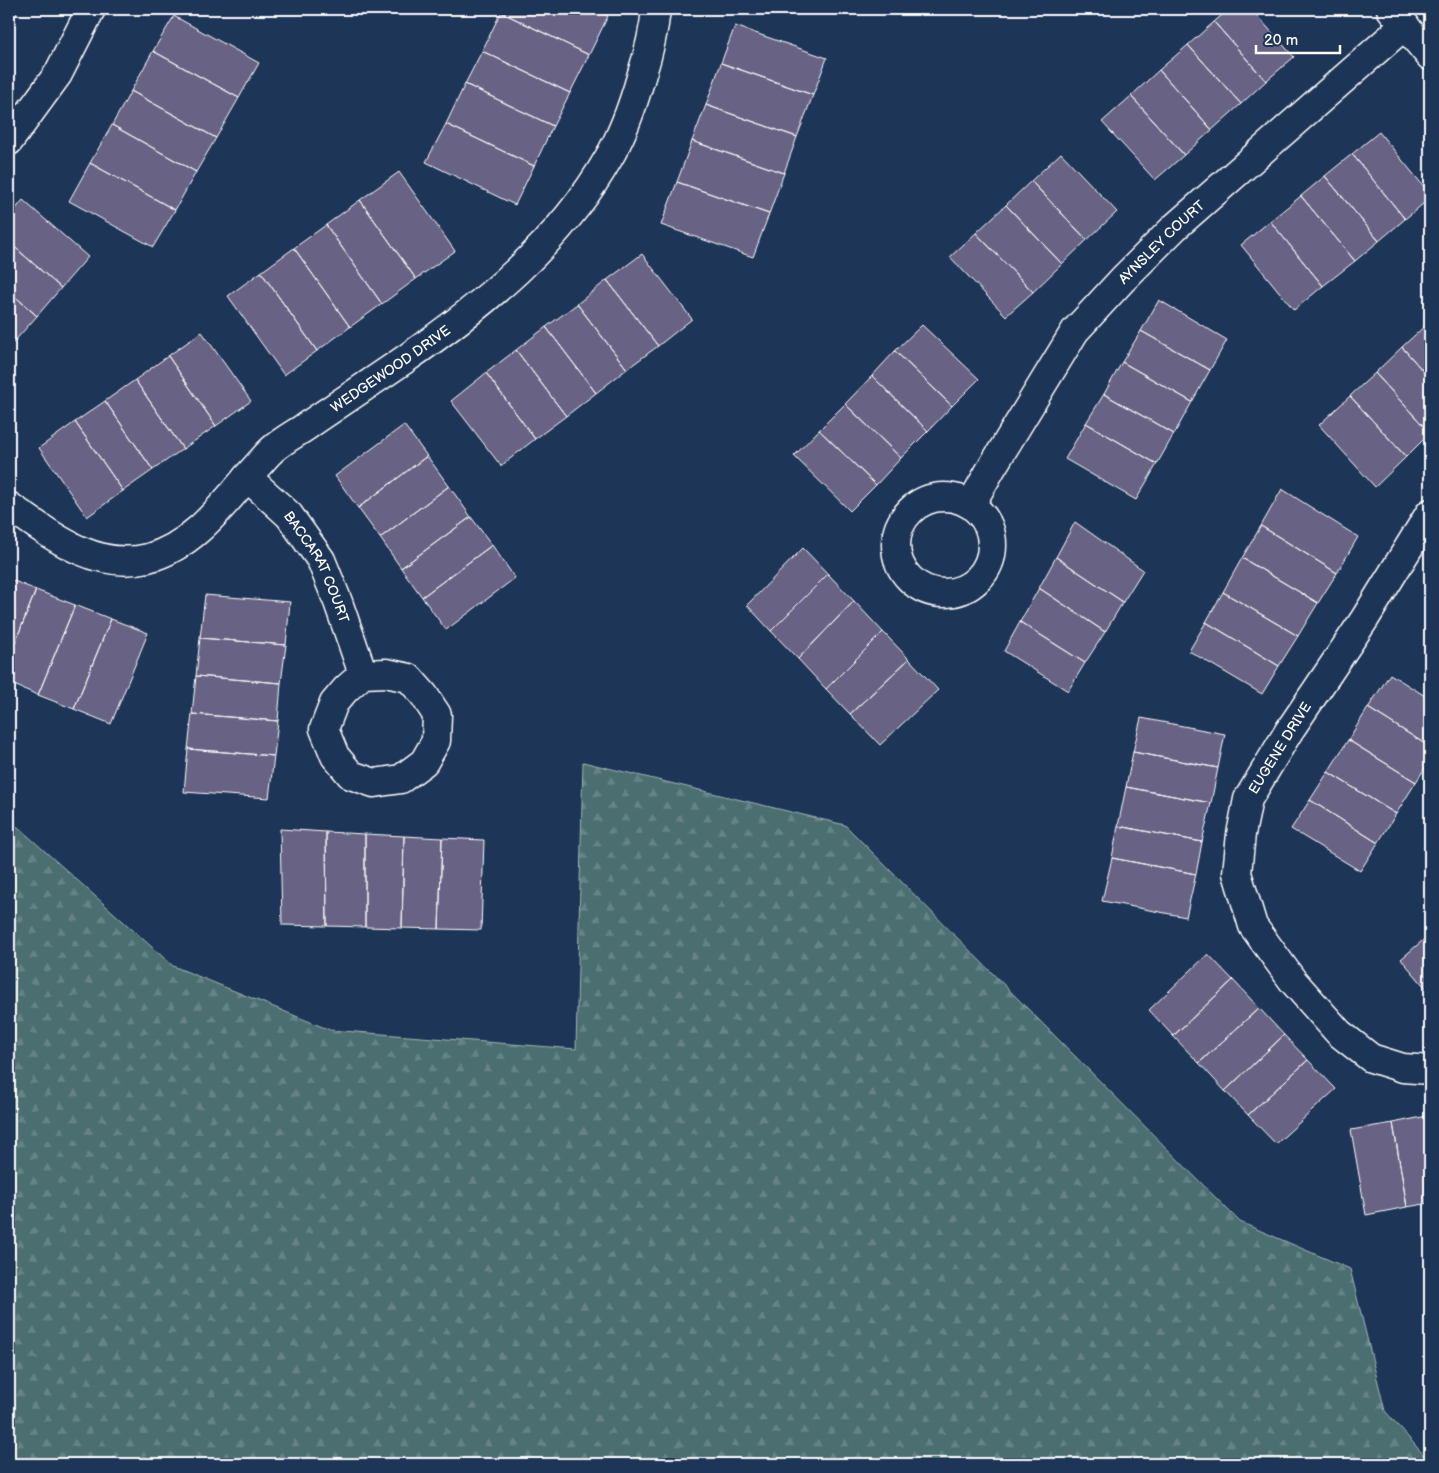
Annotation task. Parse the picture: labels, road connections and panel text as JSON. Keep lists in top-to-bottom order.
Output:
{
  "streets": {
    "street": [
      "AYNSLEY COURT",
      "WEDGEWOOD DRIVE",
      "BACCARAT COURT",
      "EUGENE DRIVE"
    ]
  },
  "crossings": [
    ["WEDGEWOOD DRIVE", "BACCARAT COURT"]
  ],
  "scale_bar": "20 m"
}
